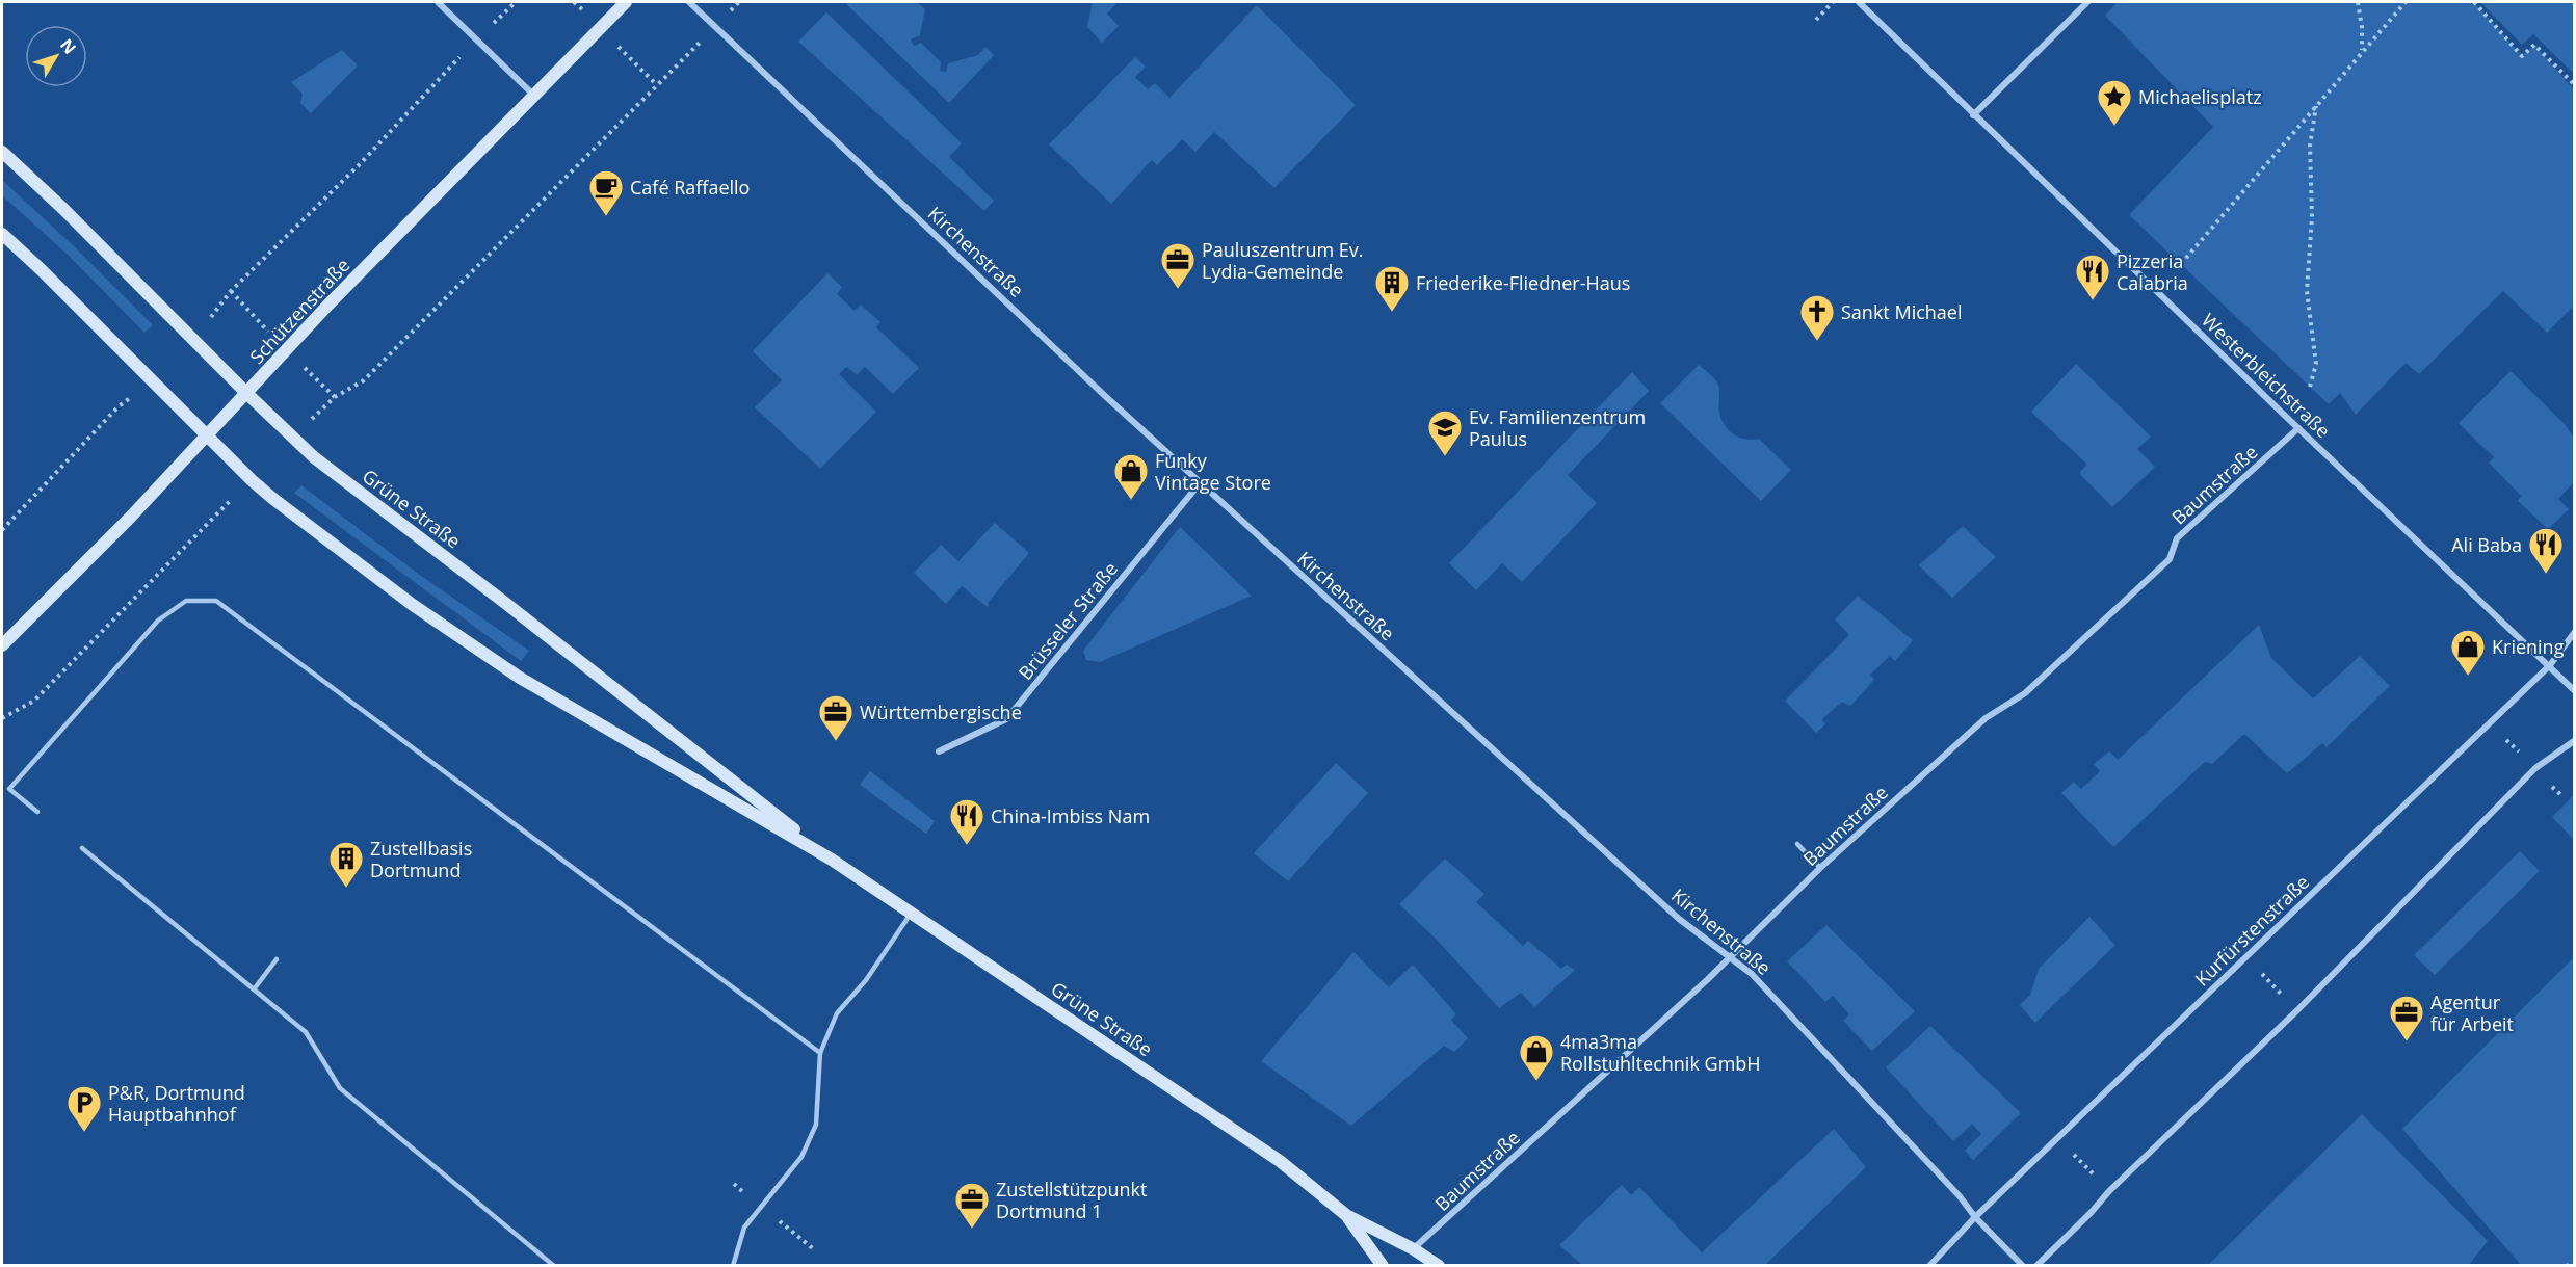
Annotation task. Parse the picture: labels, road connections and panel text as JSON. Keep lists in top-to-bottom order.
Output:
{
  "streets": {
    "main road": ["Schützenstraße", "Grüne Straße"],
    "street": [
      "Kirchenstraße",
      "Westerbleichstraße",
      "Baumstraße",
      "Brüsseler Straße",
      "Kurfürstenstraße"
    ]
  },
  "crossings": [
    ["Kirchenstraße", "Baumstraße"],
    ["Kirchenstraße", "Brüsseler Straße"],
    ["Kirchenstraße", "Kurfürstenstraße"],
    ["Schützenstraße", "Grüne Straße"],
    ["Westerbleichstraße", "Baumstraße"],
    ["Westerbleichstraße", "Kurfürstenstraße"],
    ["Baumstraße", "Grüne Straße"]
  ],
  "places": {
    "place": ["Michaelisplatz"],
    "cafe": ["Café Raffaello"],
    "office": [
      "Pauluszentrum Ev. Lydia-Gemeinde",
      "Württembergische",
      "Agentur für Arbeit",
      "Zustellstützpunkt Dortmund 1"
    ],
    "restaurant": ["Pizzeria Calabria", "Ali Baba", "China-Imbiss Nam"],
    "building": ["Friederike-Fliedner-Haus", "Zustellbasis Dortmund"],
    "church": ["Sankt Michael"],
    "school or university": ["Ev. Familienzentrum Paulus"],
    "shop": ["Funky Vintage Store", "Kriening", "4ma3ma Rollstuhltechnik GmbH"],
    "parking": ["P&R, Dortmund Hauptbahnhof"]
  },
  "north": "top right"
}
